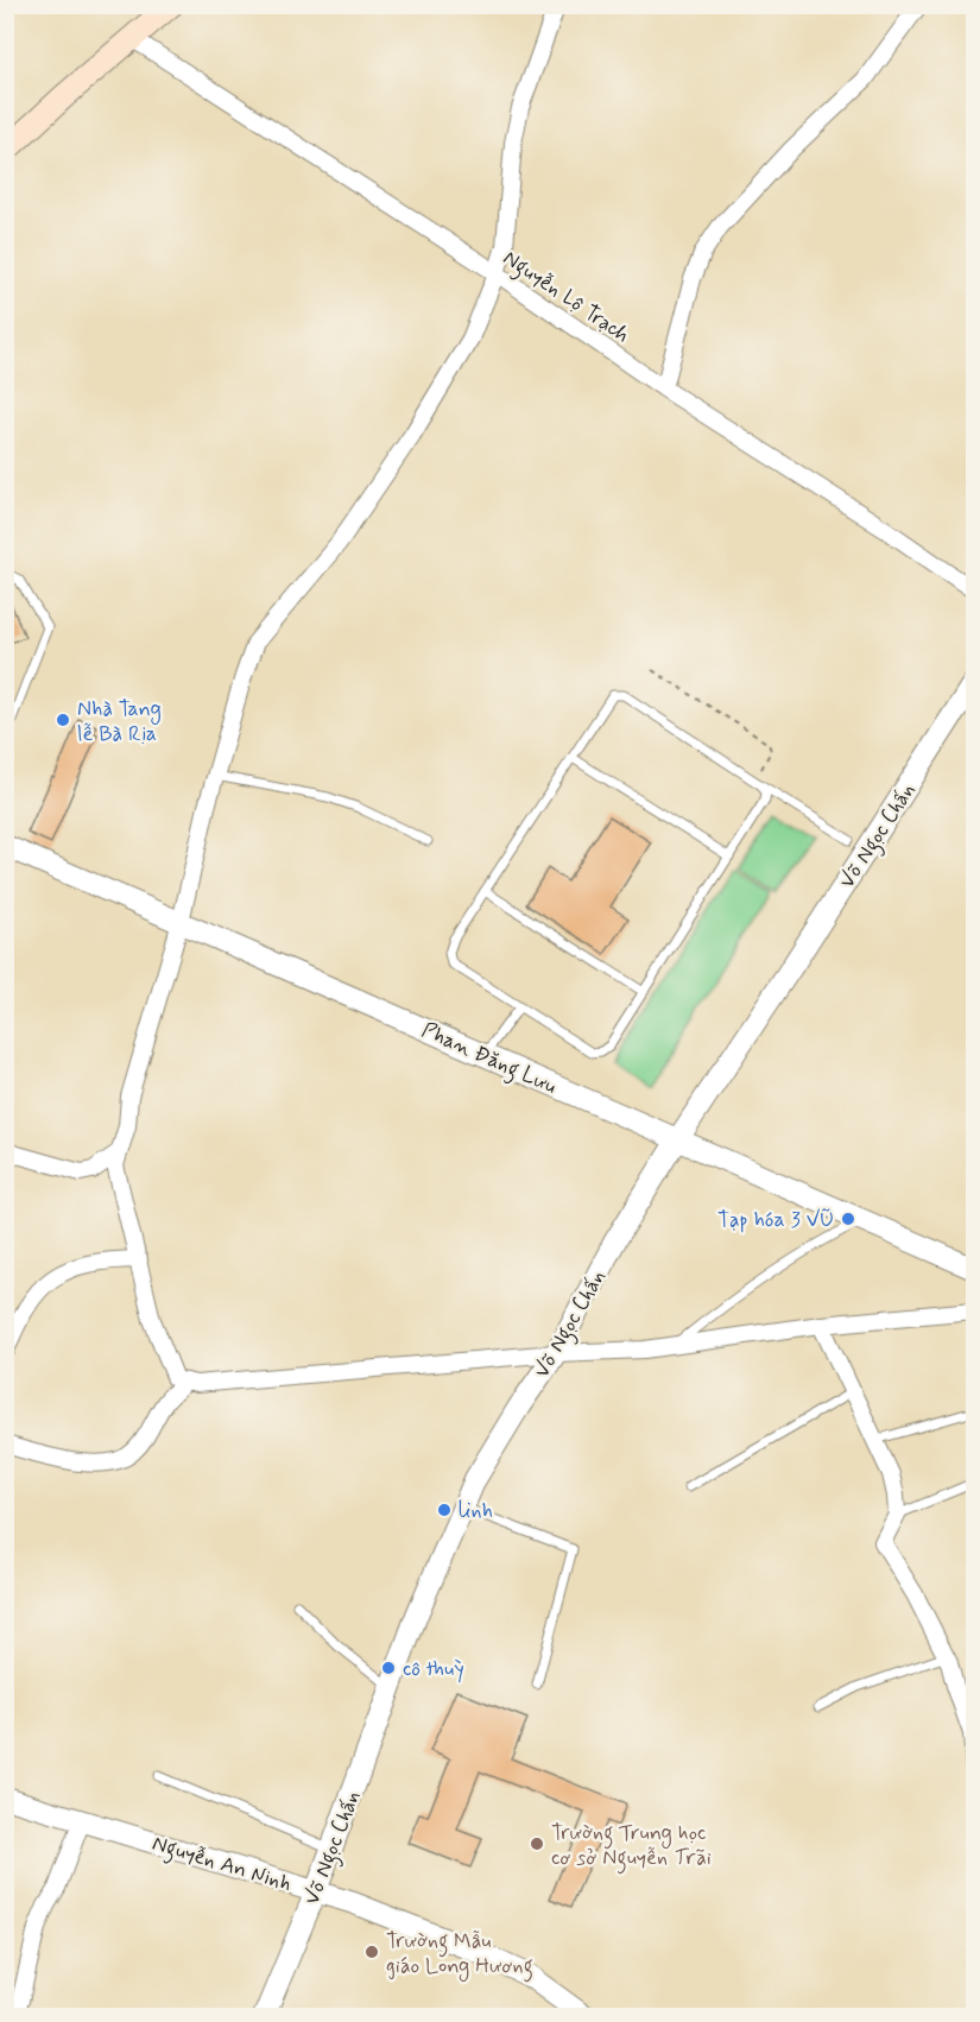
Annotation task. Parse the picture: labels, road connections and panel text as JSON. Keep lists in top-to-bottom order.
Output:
{
  "streets": {
    "street": [
      "Nguyễn Lộ Trạch",
      "Võ Ngọc Chấn",
      "Phan Đăng Lưu",
      "Nguyễn An Ninh"
    ]
  },
  "crossings": [
    ["Võ Ngọc Chấn", "Phan Đăng Lưu"],
    ["Võ Ngọc Chấn", "Nguyễn An Ninh"]
  ],
  "places": [
    "Nhà Tang lễ Bà Rịa",
    "Tạp hóa 3 VŨ",
    "linh",
    "cô thuỳ",
    "Trường Trung học cơ sở Nguyễn Trãi",
    "Trường Mẫu giáo Long Hương"
  ]
}
